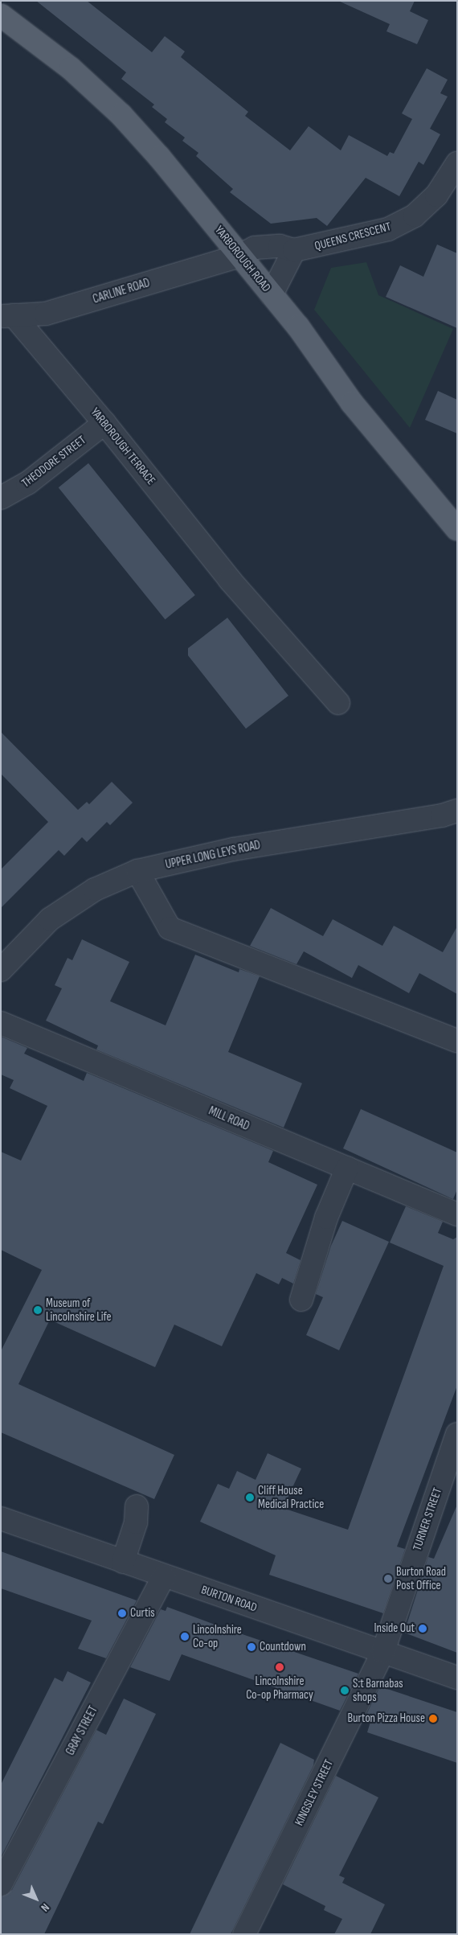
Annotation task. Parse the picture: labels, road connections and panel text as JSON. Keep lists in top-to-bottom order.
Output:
{
  "streets": {
    "main road": ["YARBOROUGH ROAD"],
    "street": [
      "QUEENS CRESCENT",
      "CARLINE ROAD",
      "YARBOROUGH TERRACE",
      "THEODORE STREET",
      "UPPER LONG LEYS ROAD",
      "MILL ROAD",
      "TURNER STREET",
      "BURTON ROAD",
      "GRAY STREET",
      "KINGSLEY STREET"
    ]
  },
  "crossings": [
    ["QUEENS CRESCENT", "YARBOROUGH ROAD"],
    ["QUEENS CRESCENT", "CARLINE ROAD"],
    ["YARBOROUGH ROAD", "CARLINE ROAD"],
    ["CARLINE ROAD", "YARBOROUGH TERRACE"],
    ["YARBOROUGH TERRACE", "THEODORE STREET"],
    ["TURNER STREET", "BURTON ROAD"],
    ["TURNER STREET", "KINGSLEY STREET"],
    ["BURTON ROAD", "GRAY STREET"],
    ["BURTON ROAD", "KINGSLEY STREET"]
  ],
  "places": [
    "Museum of Lincolnshire Life",
    "Cliff House Medical Practice",
    "Burton Road Post Office",
    "Curtis",
    "Inside Out",
    "Lincolnshire Co-op",
    "Countdown",
    "Lincolnshire Co-op Pharmacy",
    "S:t Barnabas shops",
    "Burton Pizza House"
  ],
  "north": "bottom right"
}
